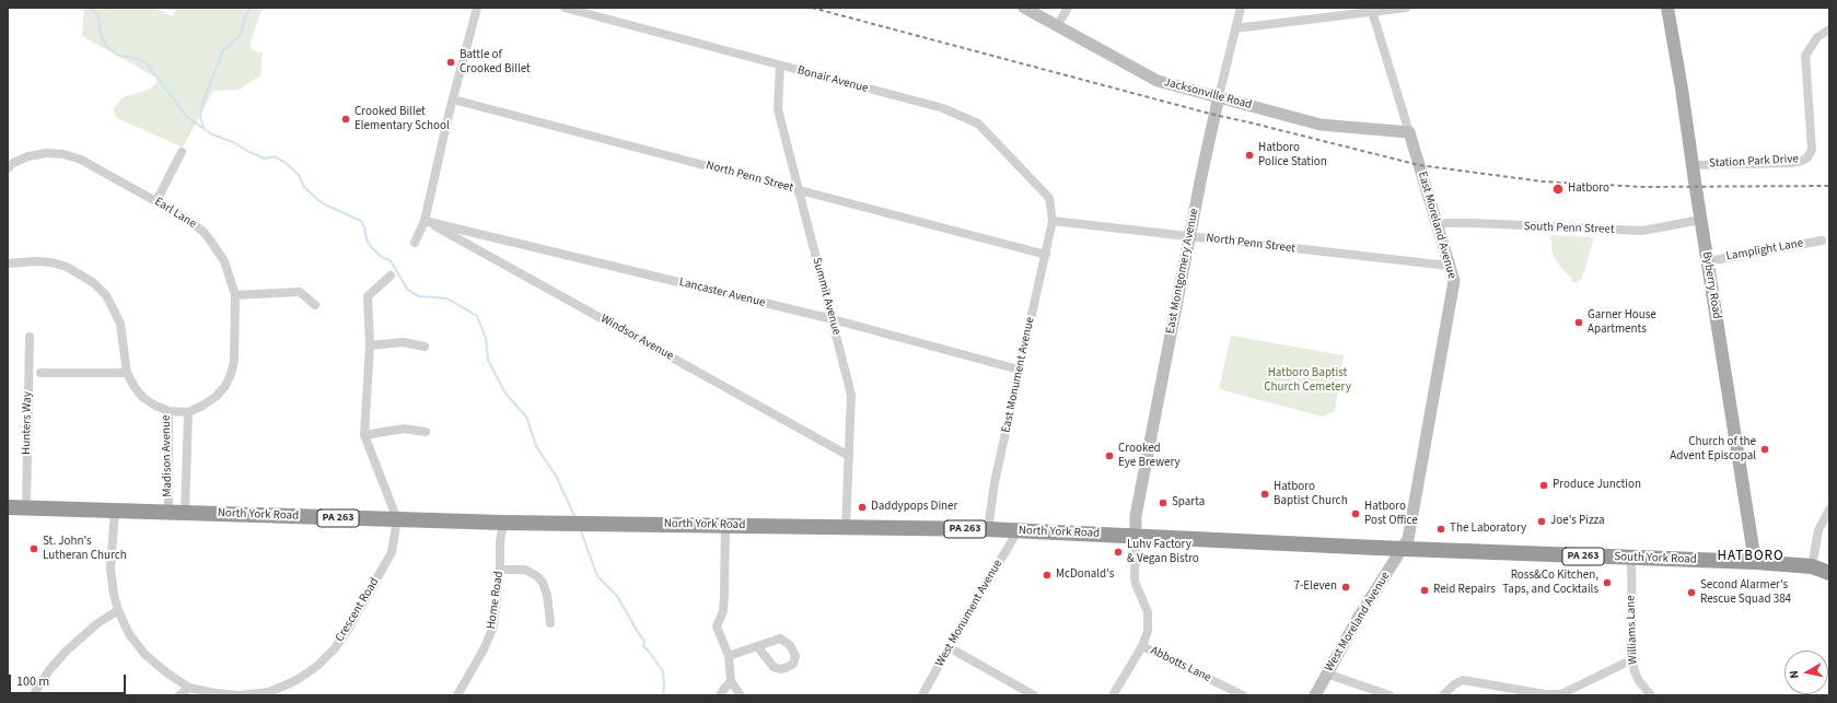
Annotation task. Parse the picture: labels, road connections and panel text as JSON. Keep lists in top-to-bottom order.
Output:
{
  "streets": {
    "highway": ["North York Road", "PA 263", "South York Road"],
    "main road": ["Byberry Road"],
    "street": [
      "Bonair Avenue",
      "Jacksonville Road",
      "Station Park Drive",
      "North Penn Street",
      "Earl Lane",
      "East Moreland Avenue",
      "South Penn Street",
      "Lamplight Lane",
      "East Montgomery Avenue",
      "Lancaster Avenue",
      "Summit Avenue",
      "Windsor Avenue",
      "East Monument Avenue",
      "Hunters Way",
      "Madison Avenue",
      "Home Road",
      "Crescent Road",
      "West Monument Avenue",
      "West Moreland Avenue",
      "Williams Lane",
      "Abbotts Lane"
    ]
  },
  "crossings": [
    ["Bonair Avenue", "North Penn Street"],
    ["Bonair Avenue", "Summit Avenue"],
    ["Bonair Avenue", "East Monument Avenue"],
    ["Jacksonville Road", "East Moreland Avenue"],
    ["Jacksonville Road", "East Montgomery Avenue"],
    ["Station Park Drive", "Byberry Road"],
    ["North Penn Street", "East Moreland Avenue"],
    ["North Penn Street", "East Montgomery Avenue"],
    ["North Penn Street", "Summit Avenue"],
    ["North Penn Street", "East Monument Avenue"],
    ["Earl Lane", "Madison Avenue"],
    ["East Moreland Avenue", "South Penn Street"],
    ["East Moreland Avenue", "North York Road"],
    ["East Moreland Avenue", "South York Road"],
    ["East Moreland Avenue", "West Moreland Avenue"],
    ["South Penn Street", "Byberry Road"],
    ["Lamplight Lane", "Byberry Road"],
    ["East Montgomery Avenue", "North York Road"],
    ["Byberry Road", "South York Road"],
    ["Lancaster Avenue", "Summit Avenue"],
    ["Lancaster Avenue", "Windsor Avenue"],
    ["Lancaster Avenue", "East Monument Avenue"],
    ["Summit Avenue", "Windsor Avenue"],
    ["Summit Avenue", "North York Road"],
    ["East Monument Avenue", "North York Road"],
    ["Hunters Way", "North York Road"],
    ["Madison Avenue", "North York Road"],
    ["North York Road", "South York Road"],
    ["North York Road", "Home Road"],
    ["North York Road", "Crescent Road"],
    ["North York Road", "West Monument Avenue"],
    ["North York Road", "West Moreland Avenue"],
    ["South York Road", "West Moreland Avenue"],
    ["South York Road", "Williams Lane"]
  ],
  "districts": ["HATBORO"],
  "parks": ["Hatboro Baptist Church Cemetery"],
  "places": [
    "Battle of Crooked Billet",
    "Crooked Billet Elementary School",
    "Hatboro Police Station",
    "Hatboro",
    "Garner House Apartments",
    "Church of the Advent Episcopal",
    "Crooked Eye Brewery",
    "Produce Junction",
    "Hatboro Baptist Church",
    "Sparta",
    "Daddypops Diner",
    "Hatboro Post Office",
    "Joe's Pizza",
    "The Laboratory",
    "St. John's Lutheran Church",
    "Luhv Factory & Vegan Bistro",
    "McDonald's",
    "Ross&Co Kitchen, Taps, and Cocktails",
    "7-Eleven",
    "Reid Repairs",
    "Second Alarmer's Rescue Squad 384"
  ],
  "scale_bar": "100 m",
  "north": "left"
}
